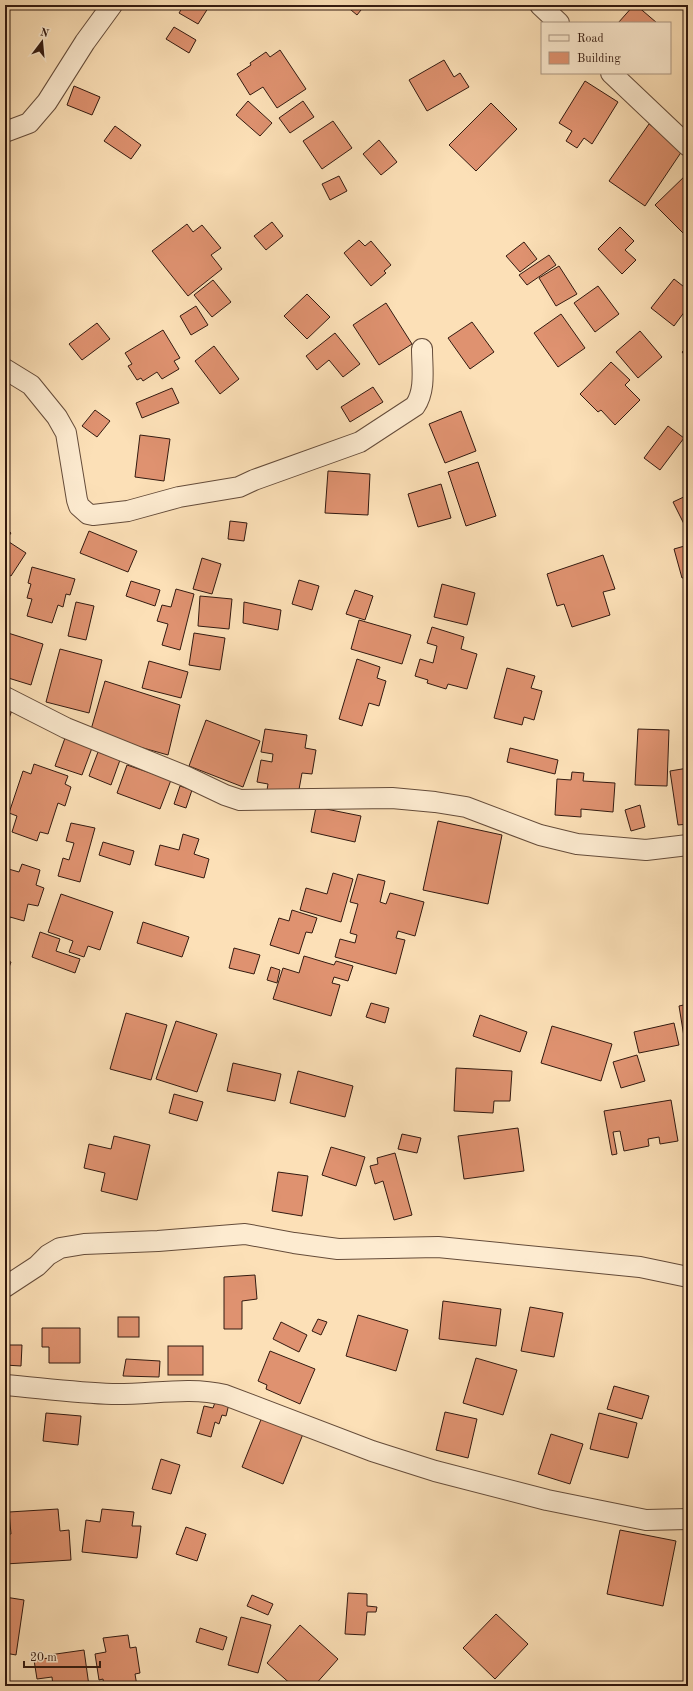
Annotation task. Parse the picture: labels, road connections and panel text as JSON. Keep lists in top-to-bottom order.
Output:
{
  "legend": ["Road", "Building"],
  "scale_bar": "20 m",
  "north": "top"
}
